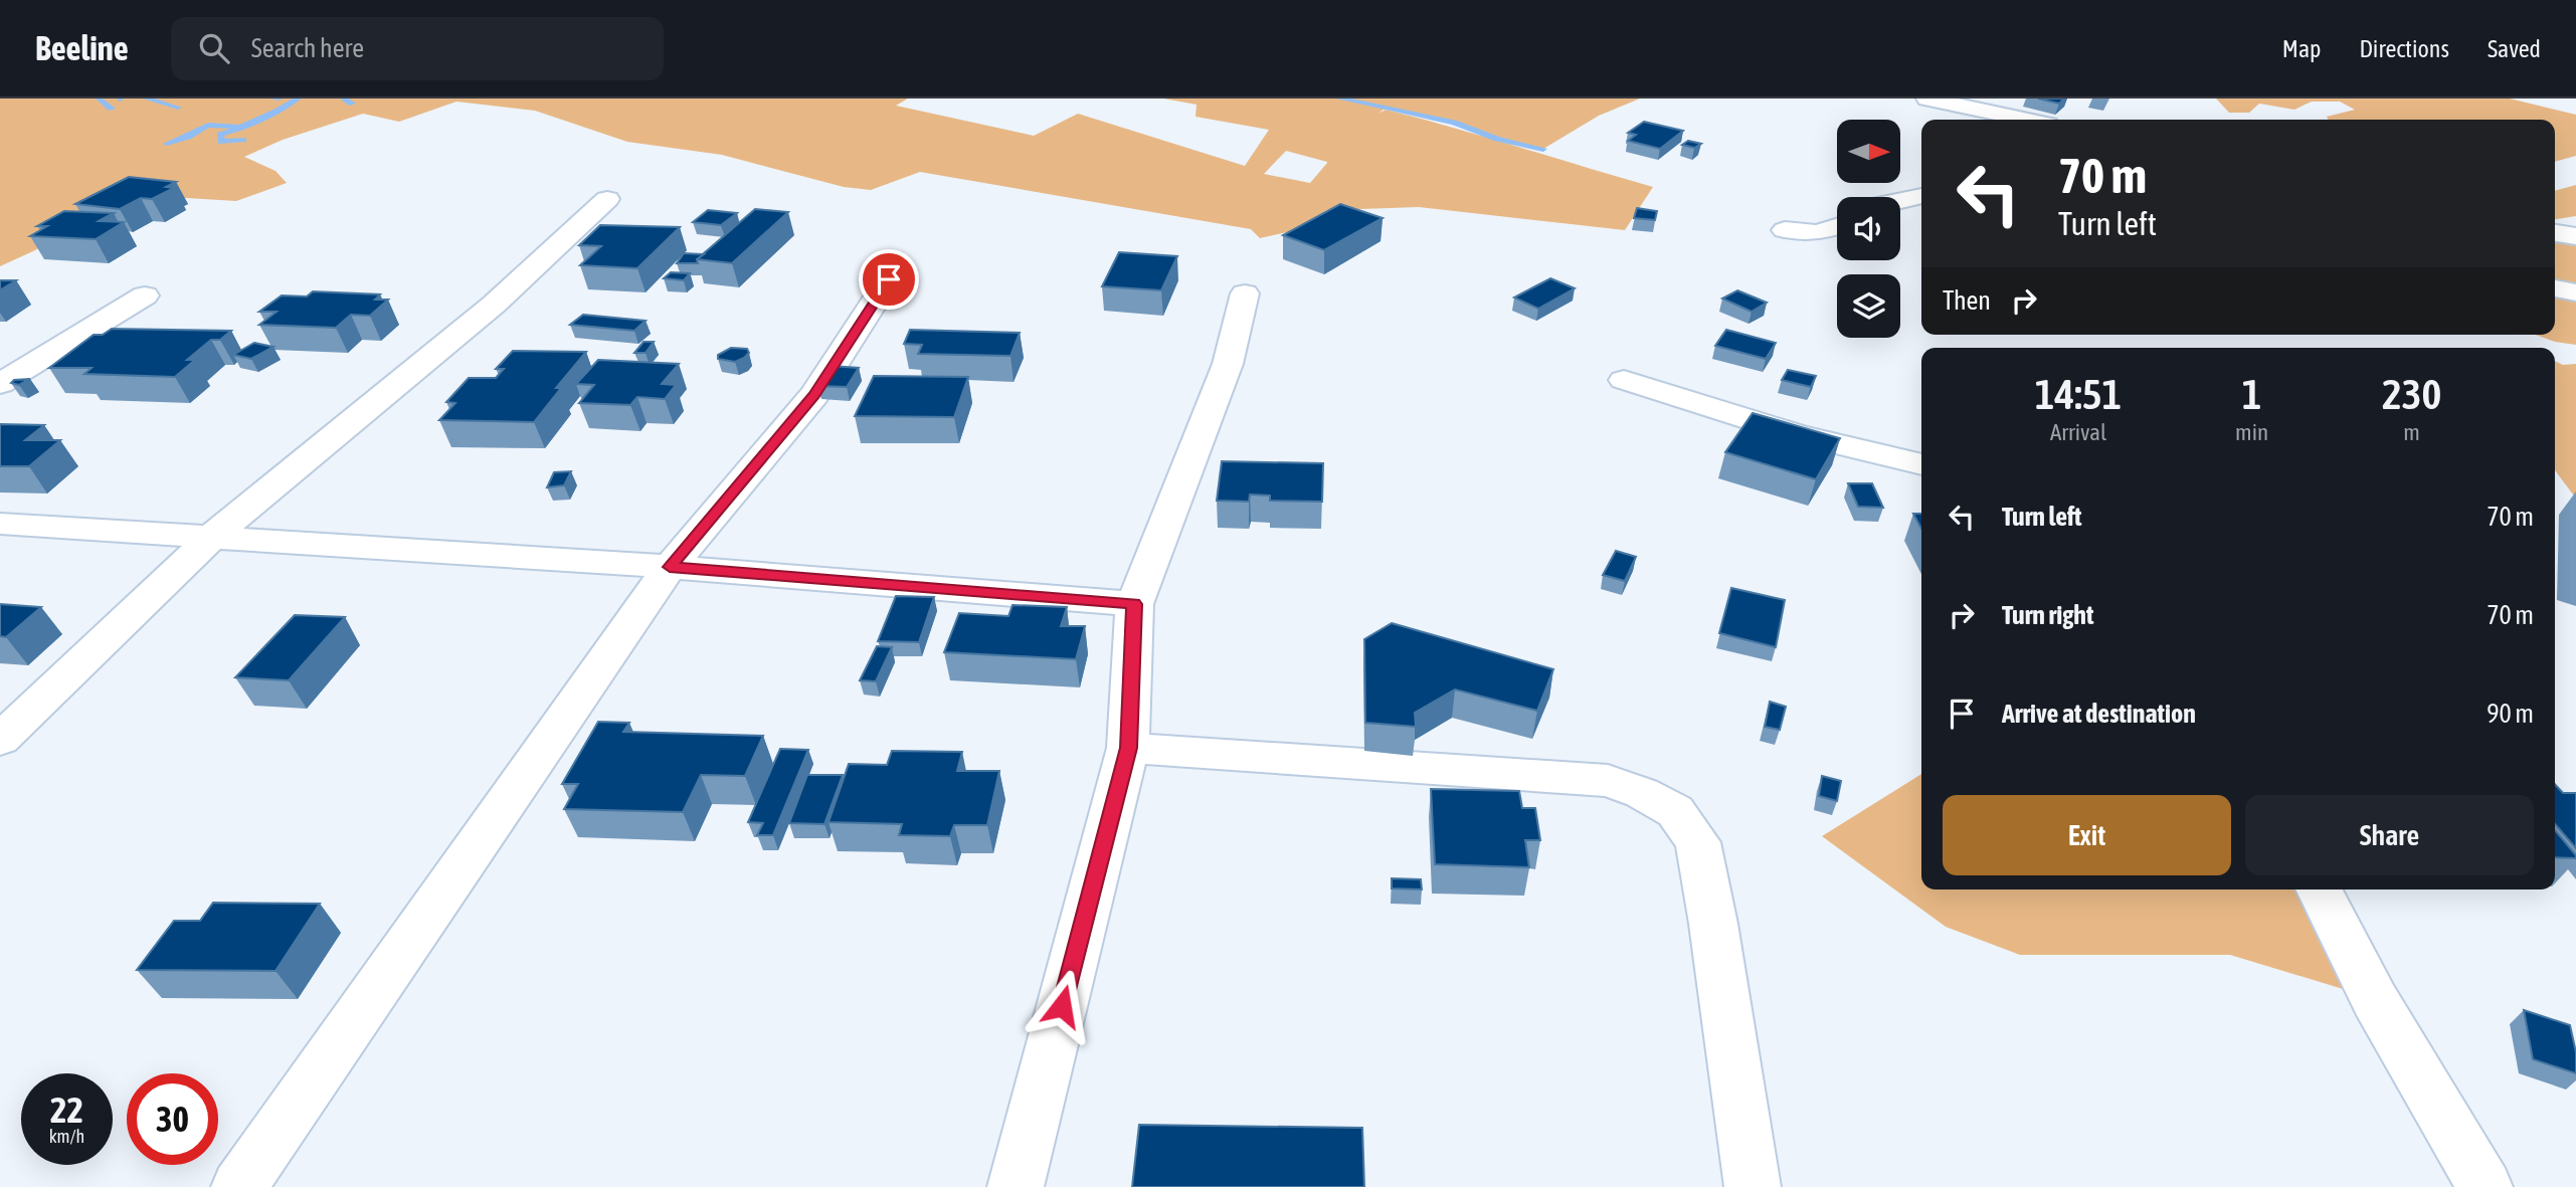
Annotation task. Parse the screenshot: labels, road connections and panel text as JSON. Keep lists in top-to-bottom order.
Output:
{
  "north": "right",
  "page": {
    "header": "Beeline",
    "search": "Search here",
    "nav": ["Map", "Directions", "Saved"],
    "turn": ["70 m", "Turn left"],
    "then": "Then",
    "eta": [
      "14:51",
      "Arrival",
      "1",
      "min",
      "230",
      "m"
    ],
    "list": [
      {
        "name": "Turn left",
        "value": "70 m"
      },
      {
        "name": "Turn right",
        "value": "70 m"
      },
      {
        "name": "Arrive at destination",
        "value": "90 m"
      }
    ],
    "buttons": ["Exit", "Share"],
    "speed": "22 km/h",
    "limit": "30"
  }
}
